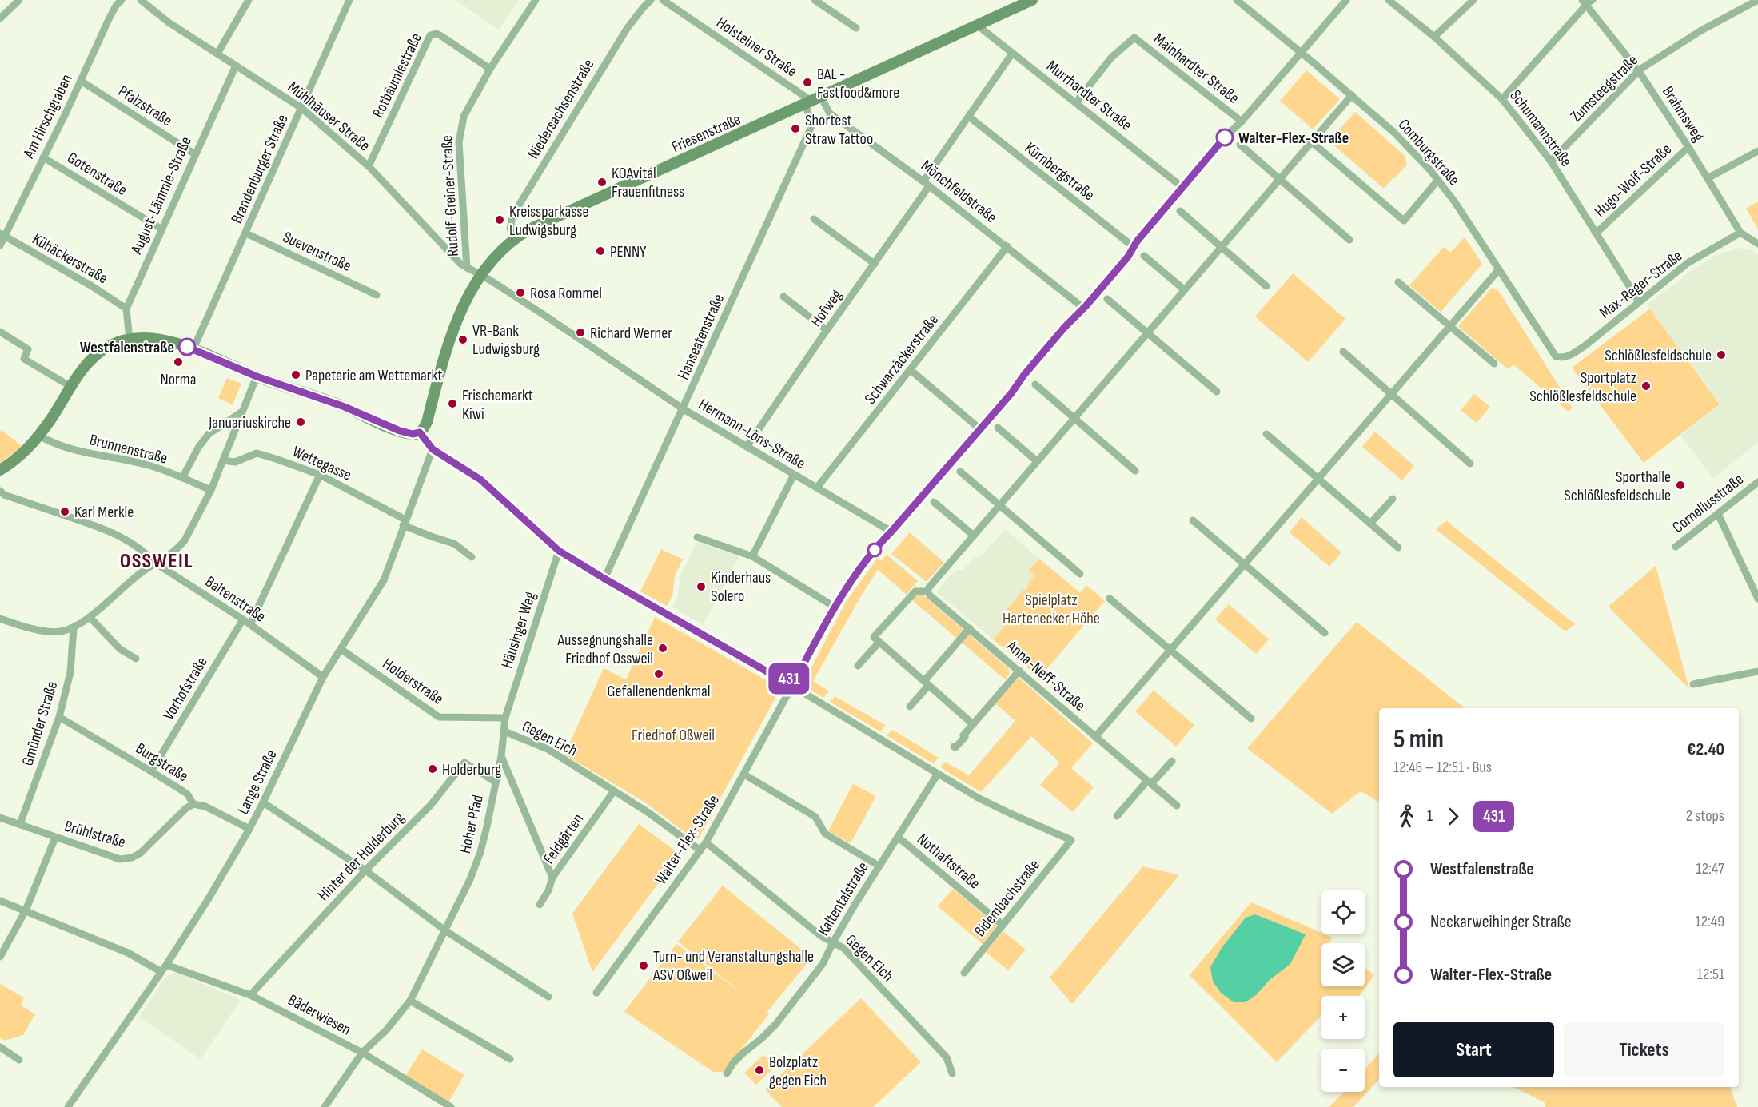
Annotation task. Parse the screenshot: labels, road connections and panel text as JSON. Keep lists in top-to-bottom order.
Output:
{
  "streets": {
    "main road": ["Friesenstraße"],
    "street": [
      "Holsteiner Straße",
      "Mainhardter Straße",
      "Rotbäumlestraße",
      "Zumsteegstraße",
      "Murrhardter Straße",
      "Pfalzstraße",
      "Niedersachsenstraße",
      "Brahmsweg",
      "Am Hirschgraben",
      "Mühlhäuser Straße",
      "Schumannstraße",
      "Comburgstraße",
      "Brandenburger Straße",
      "Kürnbergstraße",
      "Gotenstraße",
      "Hugo-Wolf-Straße",
      "Mönchfeldstraße",
      "August-Lämmle-Straße",
      "Rudolf-Greiner-Straße",
      "Suevenstraße",
      "Kühäckerstraße",
      "Max-Reger-Straße",
      "Hofweg",
      "Hanseatenstraße",
      "Schwarzäckerstraße",
      "Hermann-Löns-Straße",
      "Brunnenstraße",
      "Wettegasse",
      "Corneliusstraße",
      "Baltenstraße",
      "Häusinger Weg",
      "Anna-Neff-Straße",
      "Holderstraße",
      "Vorhofstraße",
      "Gmünder Straße",
      "Gegen Eich",
      "Burgstraße",
      "Lange Straße",
      "Hoher Pfad",
      "Brühlstraße",
      "Feldgärten",
      "Walter-Flex-Straße",
      "Hinter der Holderburg",
      "Nothaftstraße",
      "Bidembachstraße",
      "Kaltentalstraße",
      "Bäderwiesen"
    ]
  },
  "crossings": [
    ["Holsteiner Straße", "Friesenstraße"],
    ["Holsteiner Straße", "Hanseatenstraße"],
    ["Mainhardter Straße", "Murrhardter Straße"],
    ["Rotbäumlestraße", "Mühlhäuser Straße"],
    ["Rotbäumlestraße", "Rudolf-Greiner-Straße"],
    ["Zumsteegstraße", "Brahmsweg"],
    ["Zumsteegstraße", "Schumannstraße"],
    ["Murrhardter Straße", "Friesenstraße"],
    ["Murrhardter Straße", "Hofweg"],
    ["Pfalzstraße", "Am Hirschgraben"],
    ["Pfalzstraße", "August-Lämmle-Straße"],
    ["Niedersachsenstraße", "Friesenstraße"],
    ["Brahmsweg", "Hugo-Wolf-Straße"],
    ["Brahmsweg", "Max-Reger-Straße"],
    ["Am Hirschgraben", "Gotenstraße"],
    ["Am Hirschgraben", "Kühäckerstraße"],
    ["Mühlhäuser Straße", "Friesenstraße"],
    ["Mühlhäuser Straße", "Brandenburger Straße"],
    ["Mühlhäuser Straße", "August-Lämmle-Straße"],
    ["Mühlhäuser Straße", "Rudolf-Greiner-Straße"],
    ["Mühlhäuser Straße", "Hermann-Löns-Straße"],
    ["Schumannstraße", "Hugo-Wolf-Straße"],
    ["Schumannstraße", "Max-Reger-Straße"],
    ["Friesenstraße", "Mönchfeldstraße"],
    ["Friesenstraße", "Hanseatenstraße"],
    ["Friesenstraße", "Hermann-Löns-Straße"],
    ["Comburgstraße", "Max-Reger-Straße"],
    ["Brandenburger Straße", "Suevenstraße"],
    ["Kürnbergstraße", "Hofweg"],
    ["Gotenstraße", "August-Lämmle-Straße"],
    ["Mönchfeldstraße", "Hofweg"],
    ["Mönchfeldstraße", "Schwarzäckerstraße"],
    ["August-Lämmle-Straße", "Kühäckerstraße"],
    ["Hofweg", "Hermann-Löns-Straße"],
    ["Hanseatenstraße", "Hermann-Löns-Straße"],
    ["Schwarzäckerstraße", "Hermann-Löns-Straße"],
    ["Wettegasse", "Lange Straße"],
    ["Baltenstraße", "Vorhofstraße"],
    ["Baltenstraße", "Lange Straße"],
    ["Häusinger Weg", "Holderstraße"],
    ["Häusinger Weg", "Hoher Pfad"],
    ["Holderstraße", "Lange Straße"],
    ["Holderstraße", "Hoher Pfad"],
    ["Vorhofstraße", "Burgstraße"],
    ["Gmünder Straße", "Burgstraße"],
    ["Gmünder Straße", "Brühlstraße"],
    ["Gegen Eich", "Hoher Pfad"],
    ["Gegen Eich", "Feldgärten"],
    ["Gegen Eich", "Walter-Flex-Straße"],
    ["Gegen Eich", "Kaltentalstraße"],
    ["Burgstraße", "Lange Straße"],
    ["Burgstraße", "Brühlstraße"],
    ["Lange Straße", "Bäderwiesen"],
    ["Hoher Pfad", "Hinter der Holderburg"],
    ["Hoher Pfad", "Bäderwiesen"],
    ["Hinter der Holderburg", "Bäderwiesen"],
    ["Nothaftstraße", "Bidembachstraße"],
    ["Nothaftstraße", "Kaltentalstraße"],
    ["Bidembachstraße", "Kaltentalstraße"]
  ],
  "districts": ["OSSWEIL"],
  "parks": ["Spielplatz Hartenecker Höhe", "Friedhof Oßweil"],
  "places": [
    "BAL - Fastfood&more",
    "Shortest Straw Tattoo",
    "Walter-Flex-Straße",
    "KOAvital Frauenfitness",
    "Kreissparkasse Ludwigsburg",
    "PENNY",
    "Rosa Rommel",
    "Richard Werner",
    "VR-Bank Ludwigsburg",
    "Westfalenstraße",
    "Schlößlesfeldschule",
    "Norma",
    "Papeterie am Wettemarkt",
    "Sportplatz Schlößlesfeldschule",
    "Frischemarkt Kiwi",
    "Januariuskirche",
    "Sporthalle Schlößlesfeldschule",
    "Karl Merkle",
    "Kinderhaus Solero",
    "Aussegnungshalle Friedhof Ossweil",
    "Gefallenendenkmal",
    "Holderburg",
    "Turn- und Veranstaltungshalle ASV Oßweil",
    "Bolzplatz gegen Eich"
  ],
  "lines": ["bus line 431"],
  "page": {
    "on_map": "431",
    "heading": ["5 min", "12:46 – 12:51 · Bus", "€2.40"],
    "legs": ["1", "431", "2 stops"],
    "list": [
      {
        "name": "Westfalenstraße",
        "value": "12:47"
      },
      {
        "name": "Neckarweihinger Straße",
        "value": "12:49"
      },
      {
        "name": "Walter-Flex-Straße",
        "value": "12:51"
      }
    ],
    "map_buttons": ["+", "−"],
    "buttons": ["Start", "Tickets"]
  }
}
